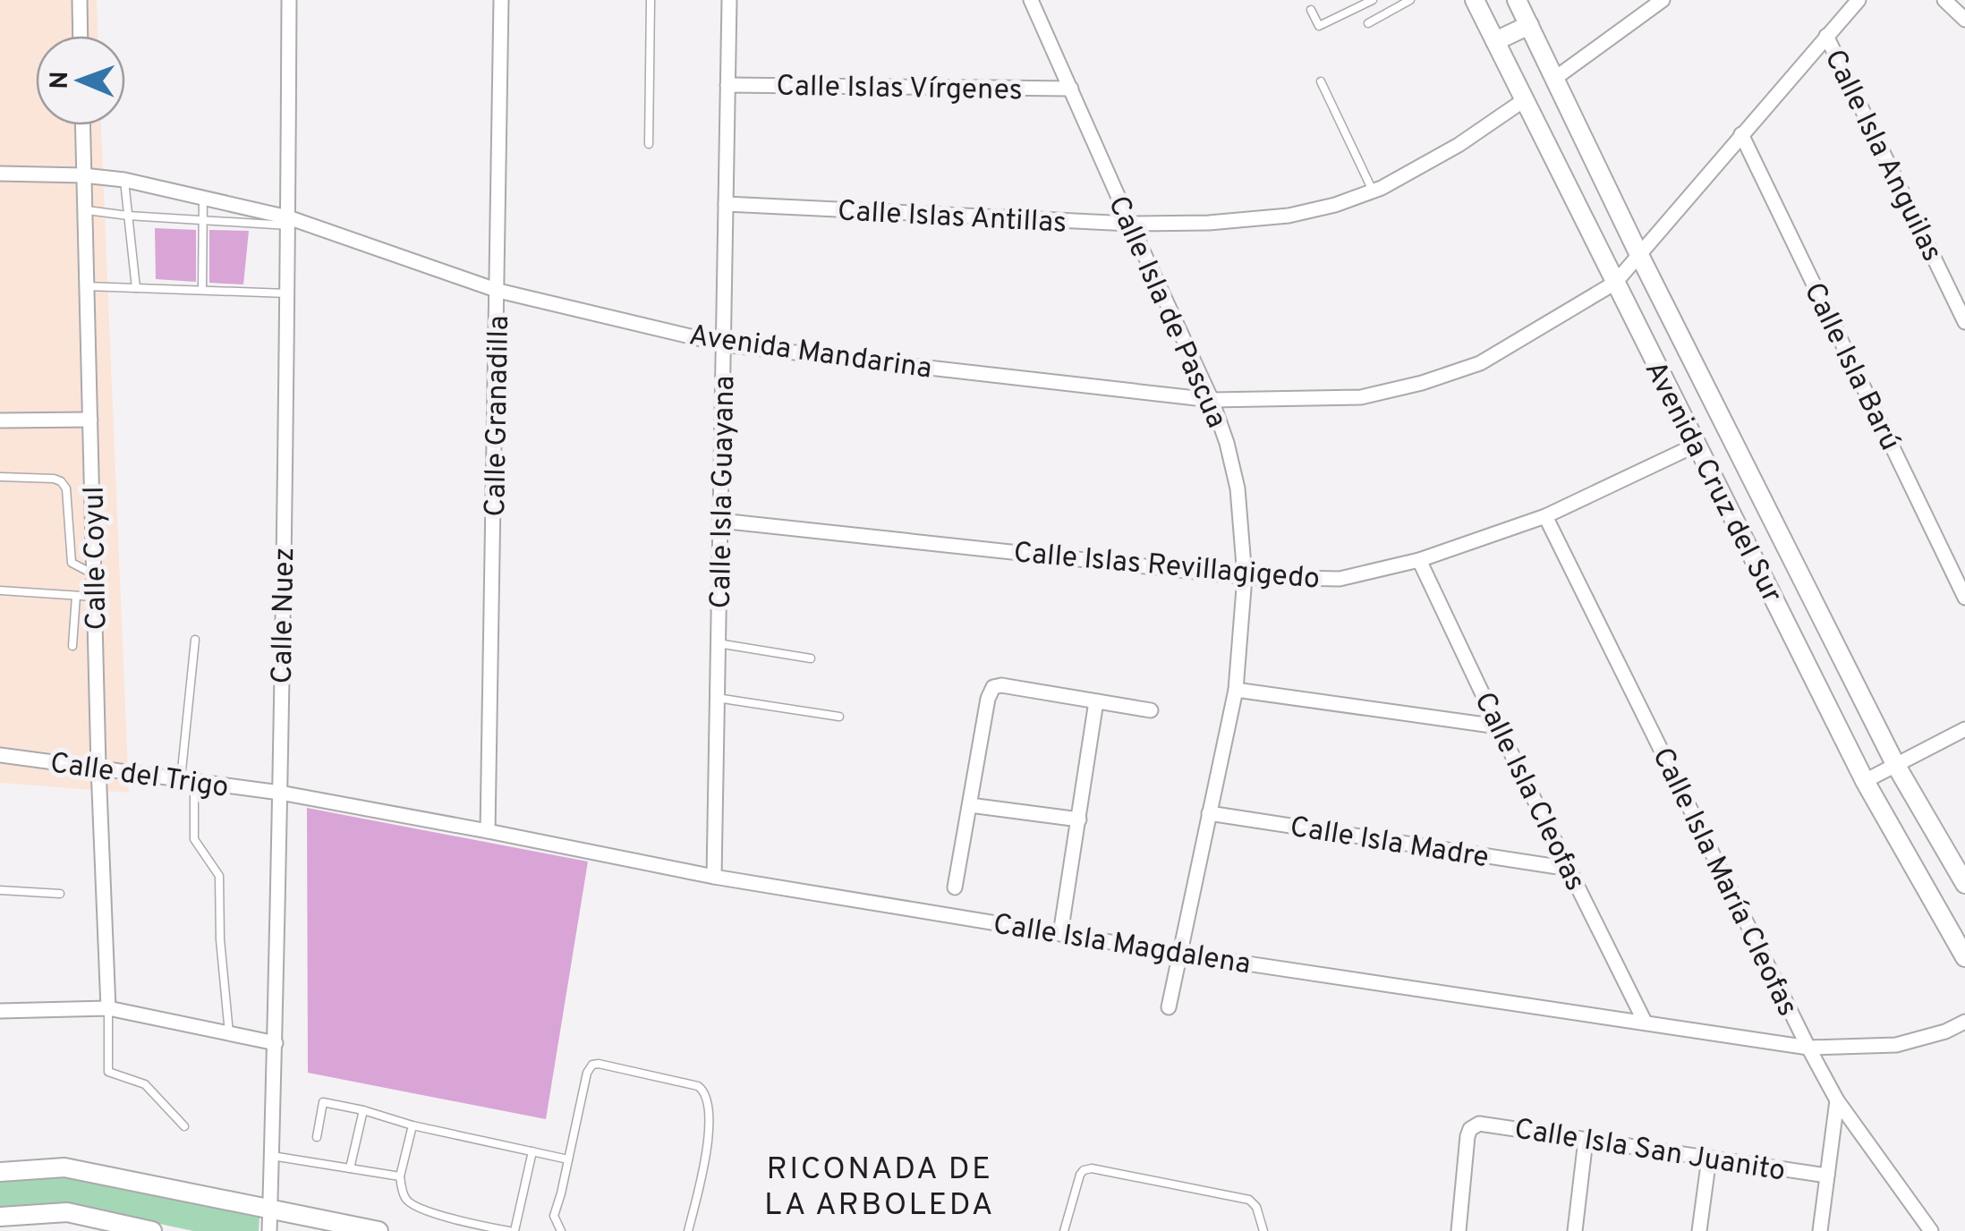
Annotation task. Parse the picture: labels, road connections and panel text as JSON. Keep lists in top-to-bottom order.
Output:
{
  "streets": {
    "main road": ["Avenida Cruz del Sur"],
    "street": [
      "Calle Islas Vírgenes",
      "Calle Isla Anguilas",
      "Calle Islas Antillas",
      "Calle Isla de Pascua",
      "Avenida Mandarina",
      "Calle Isla Barú",
      "Calle Granadilla",
      "Calle Isla Guayana",
      "Calle Coyul",
      "Calle Islas Revillagigedo",
      "Calle Nuez",
      "Calle del Trigo",
      "Calle Isla Cleofas",
      "Calle Isla Madre",
      "Calle Isla María Cleofas",
      "Calle Isla Magdalena",
      "Calle Isla San Juanito"
    ]
  },
  "crossings": [
    ["Calle Islas Vírgenes", "Calle Isla de Pascua"],
    ["Calle Islas Vírgenes", "Calle Isla Guayana"],
    ["Calle Isla Anguilas", "Avenida Mandarina"],
    ["Calle Islas Antillas", "Calle Isla de Pascua"],
    ["Calle Islas Antillas", "Avenida Cruz del Sur"],
    ["Calle Islas Antillas", "Calle Isla Guayana"],
    ["Calle Isla de Pascua", "Avenida Mandarina"],
    ["Calle Isla de Pascua", "Calle Islas Revillagigedo"],
    ["Calle Isla de Pascua", "Calle Isla Madre"],
    ["Calle Isla de Pascua", "Calle Isla Magdalena"],
    ["Avenida Mandarina", "Calle Isla Barú"],
    ["Avenida Mandarina", "Calle Granadilla"],
    ["Avenida Mandarina", "Avenida Cruz del Sur"],
    ["Avenida Mandarina", "Calle Isla Guayana"],
    ["Avenida Mandarina", "Calle Coyul"],
    ["Avenida Mandarina", "Calle Nuez"],
    ["Calle Granadilla", "Calle Isla Magdalena"],
    ["Avenida Cruz del Sur", "Calle Islas Revillagigedo"],
    ["Calle Isla Guayana", "Calle Islas Revillagigedo"],
    ["Calle Isla Guayana", "Calle Isla Magdalena"],
    ["Calle Coyul", "Calle del Trigo"],
    ["Calle Islas Revillagigedo", "Calle Isla Cleofas"],
    ["Calle Islas Revillagigedo", "Calle Isla María Cleofas"],
    ["Calle Nuez", "Calle del Trigo"],
    ["Calle Nuez", "Calle Isla Magdalena"],
    ["Calle del Trigo", "Calle Isla Magdalena"],
    ["Calle Isla Cleofas", "Calle Isla Madre"],
    ["Calle Isla Cleofas", "Calle Isla Magdalena"],
    ["Calle Isla María Cleofas", "Calle Isla Magdalena"]
  ],
  "districts": ["RICONADA DE LA ARBOLEDA"],
  "north": "left"
}
